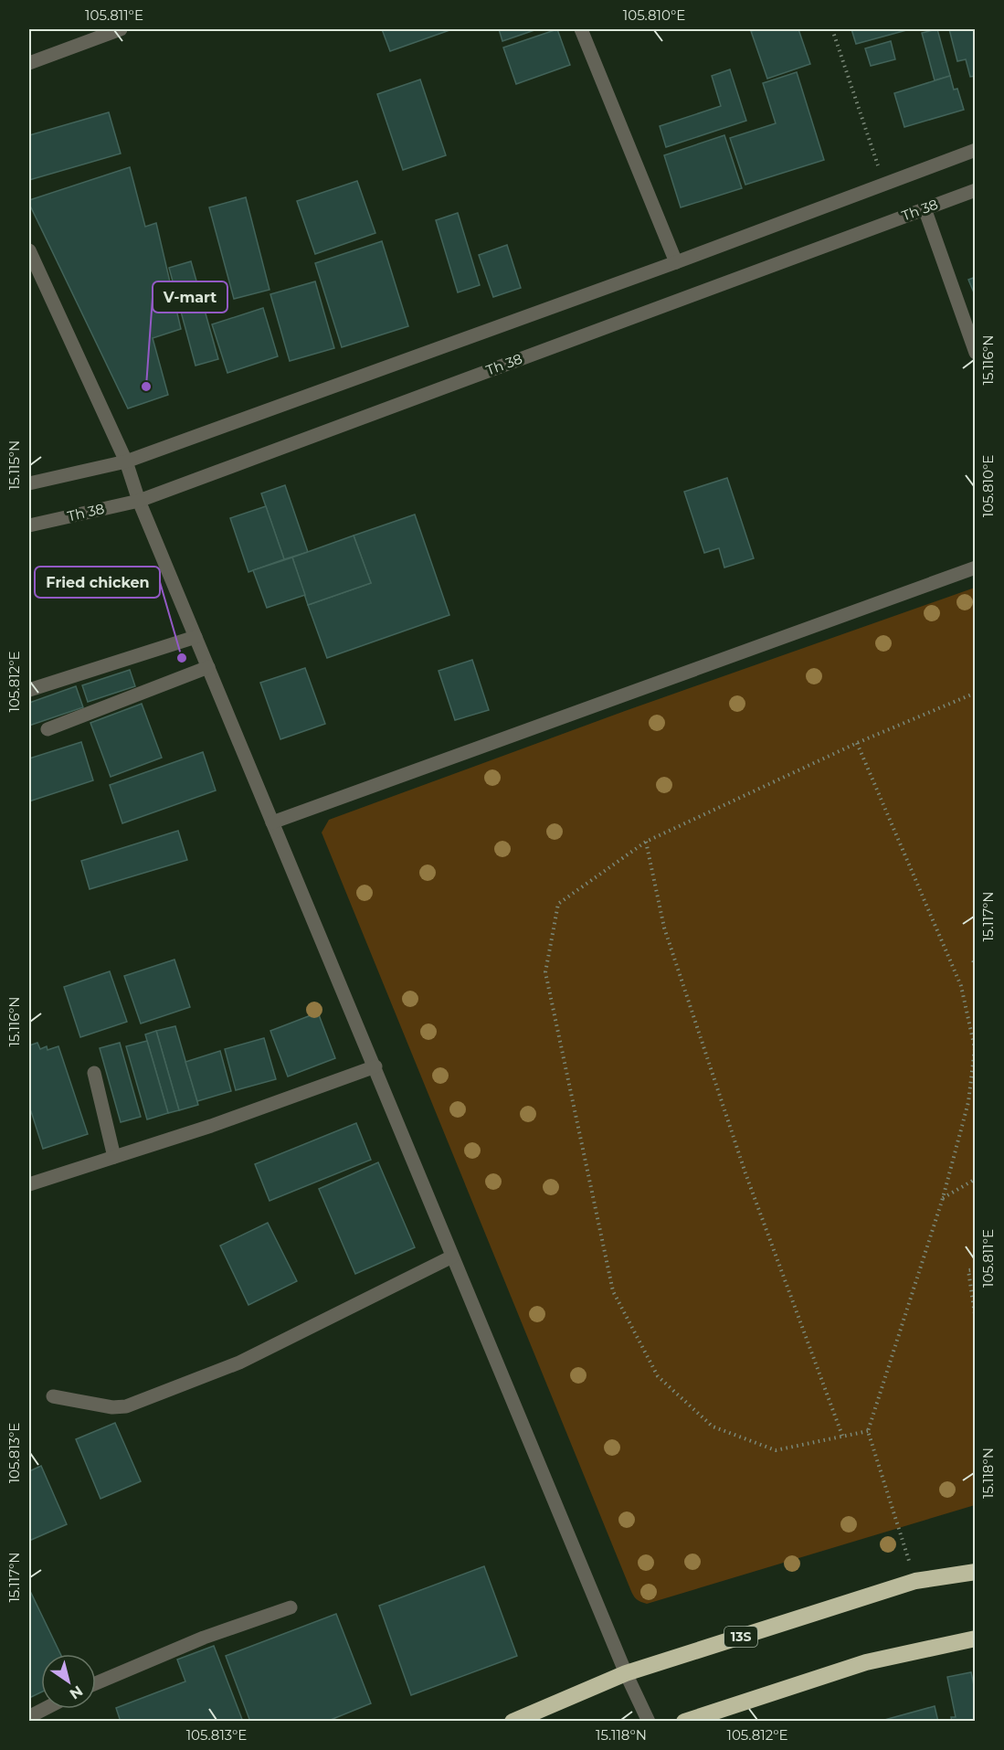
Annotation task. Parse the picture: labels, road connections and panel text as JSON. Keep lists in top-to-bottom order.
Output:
{
  "streets": {
    "highway": ["13S"],
    "street": ["Th 38"]
  },
  "places": ["V-mart", "Fried chicken"],
  "north": "bottom right",
  "coordinates": [
    "105.811°E",
    "105.810°E",
    "15.116°N",
    "15.115°N",
    "105.812°E",
    "15.117°N",
    "105.813°E",
    "15.118°N"
  ]
}
